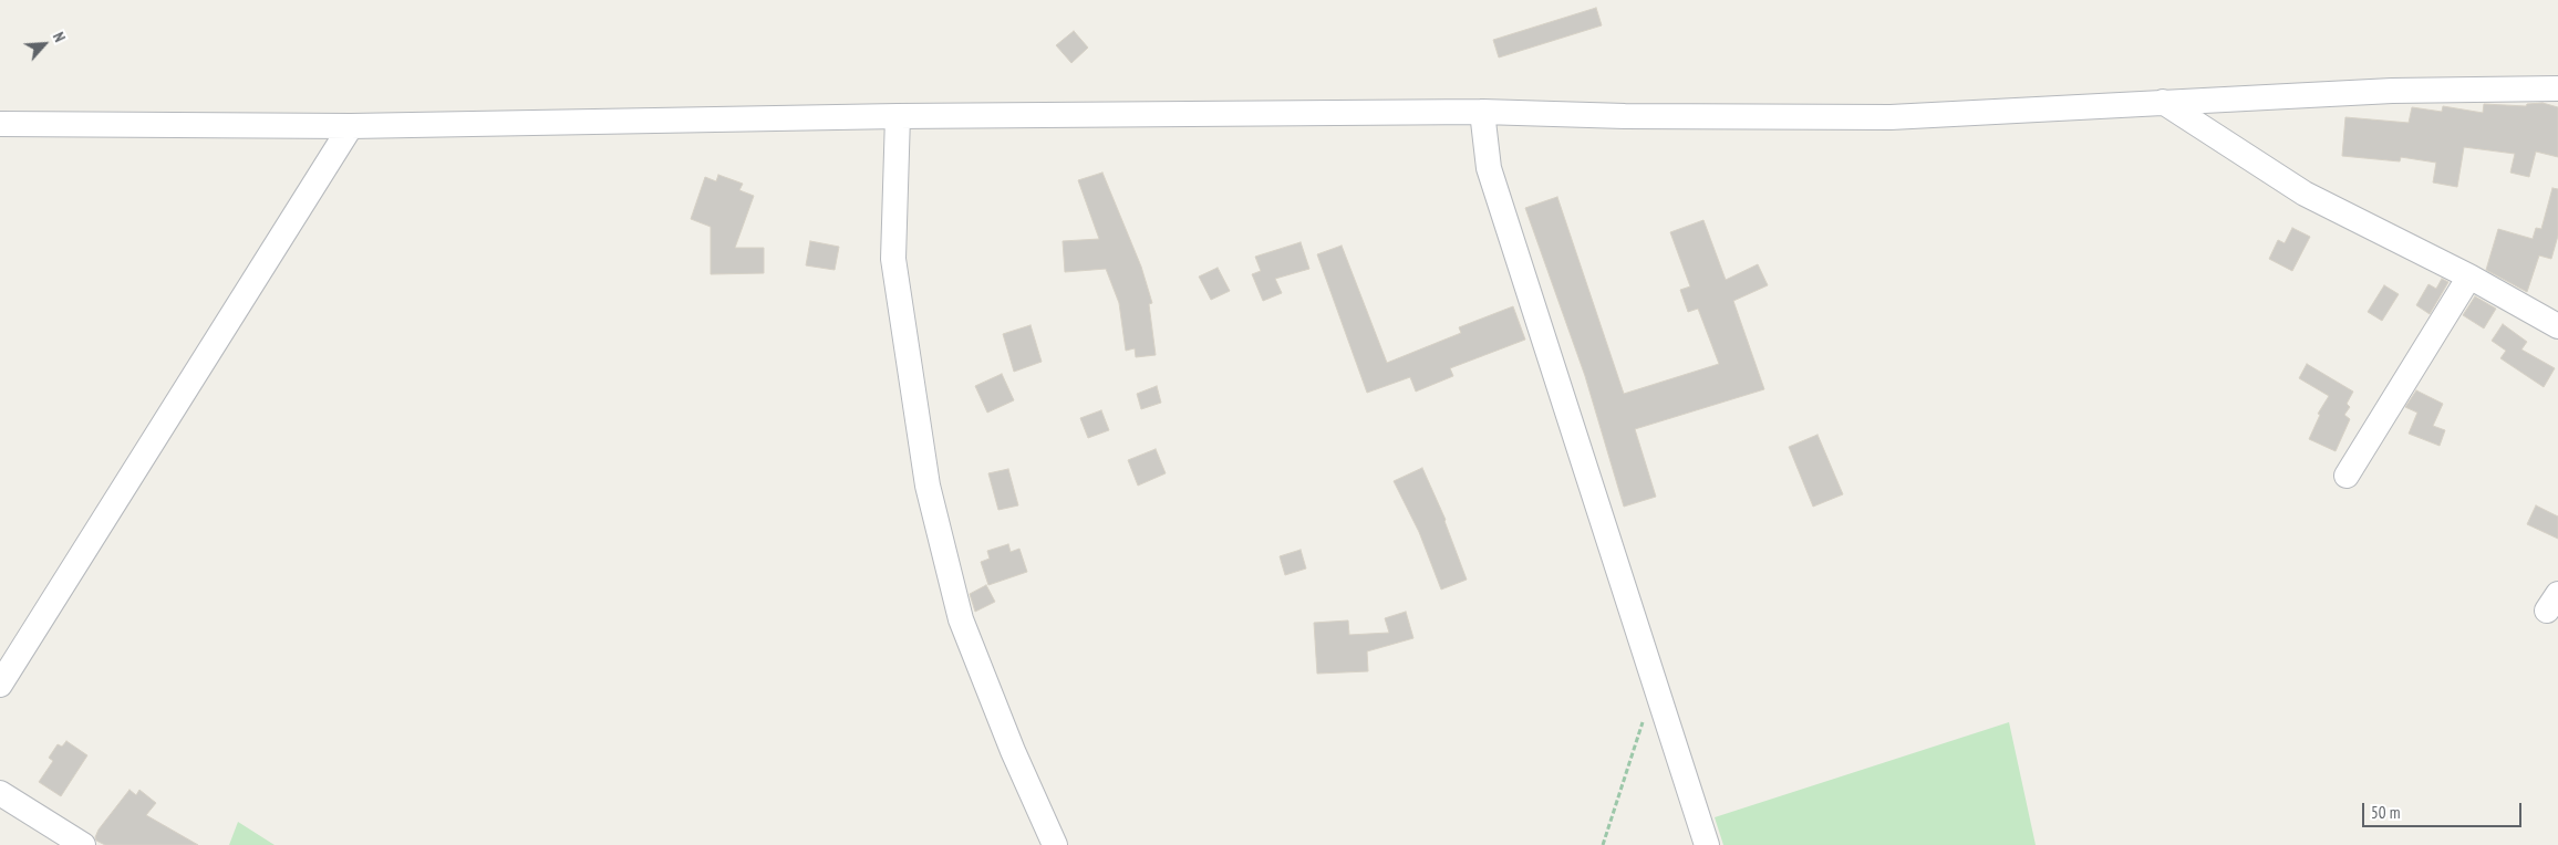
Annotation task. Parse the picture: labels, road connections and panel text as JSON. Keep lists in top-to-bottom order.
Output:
{
  "scale_bar": "50 m",
  "north": "top right"
}
